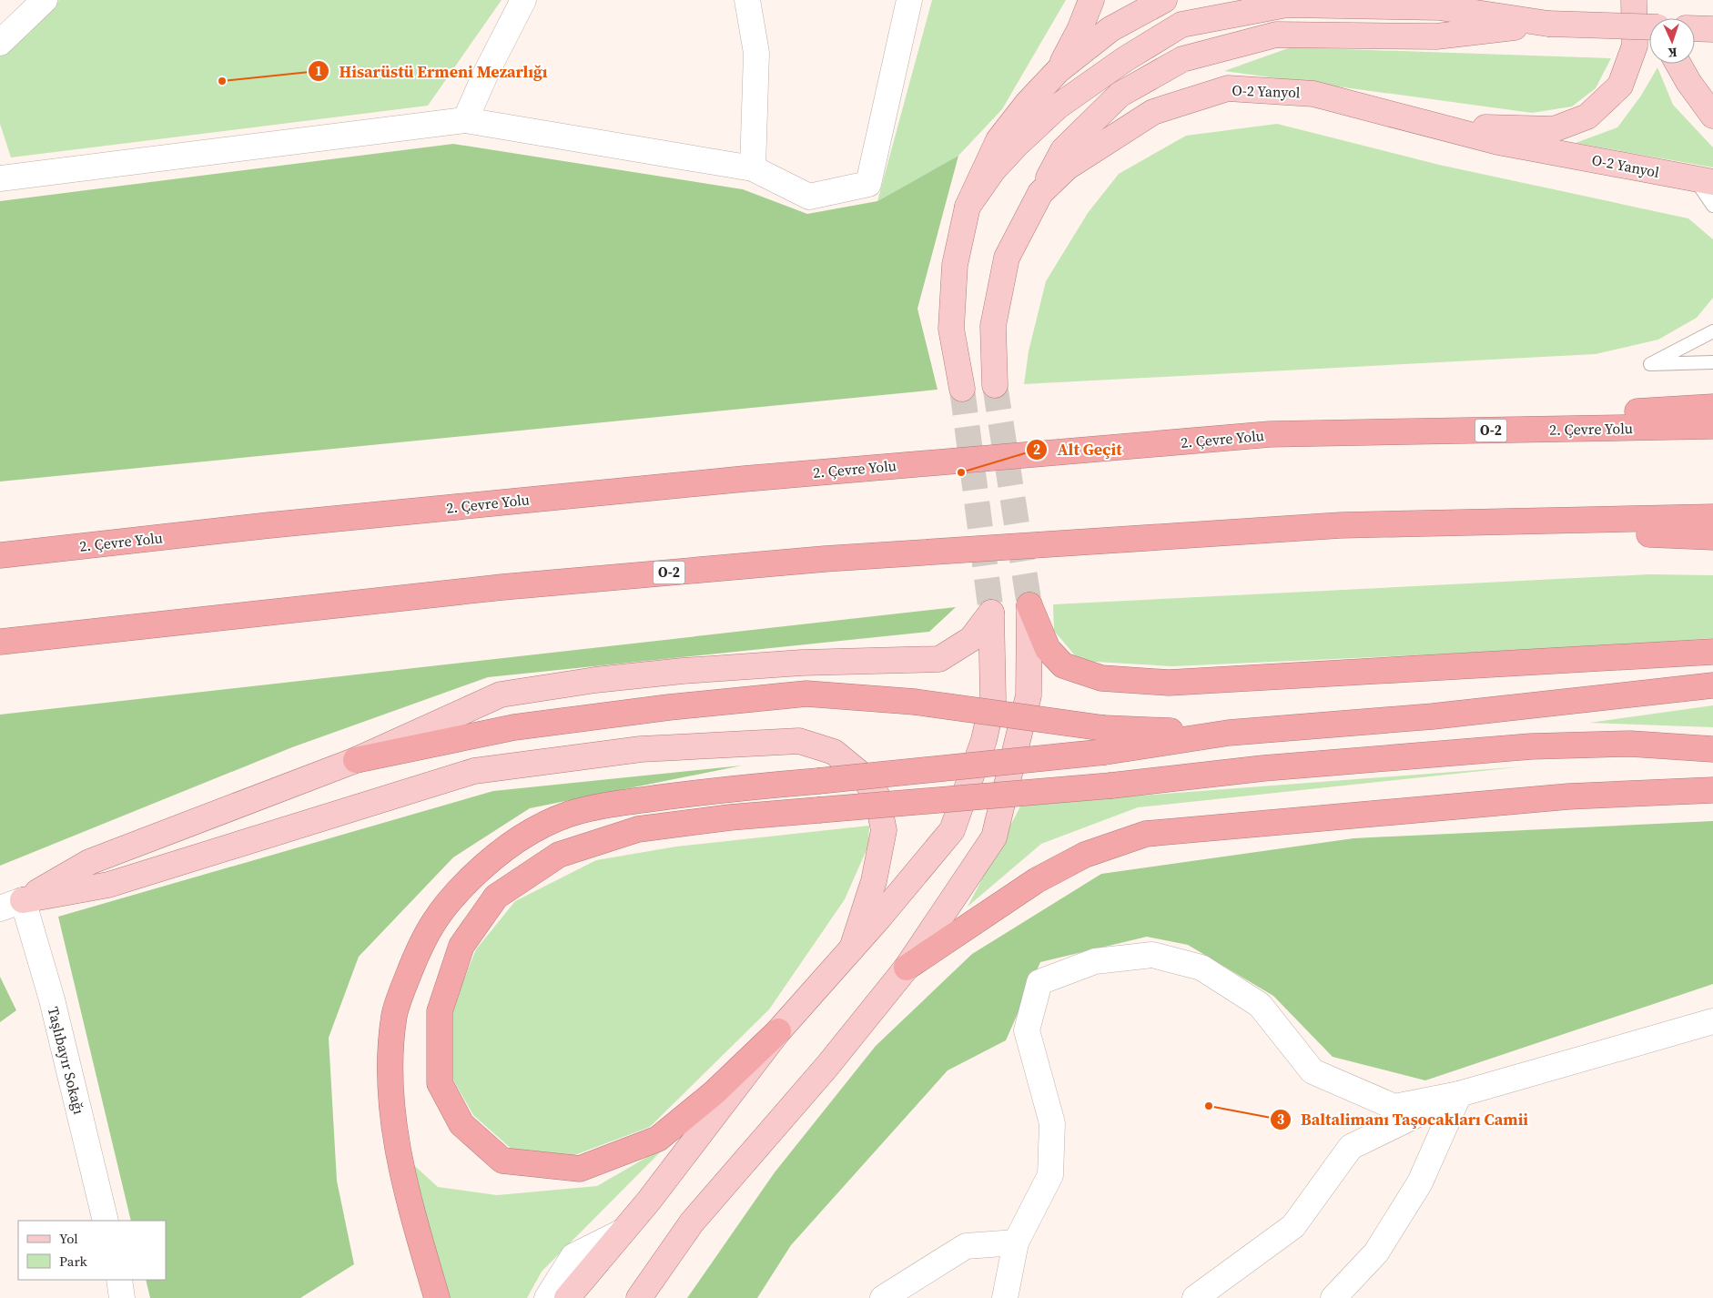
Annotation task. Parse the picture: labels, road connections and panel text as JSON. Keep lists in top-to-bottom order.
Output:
{
  "streets": {
    "highway": ["2. Çevre Yolu", "O-2"],
    "main road": ["O-2 Yanyol"],
    "street": ["Taşlıbayır Sokağı"]
  },
  "places": ["Hisarüstü Ermeni Mezarlığı", "Alt Geçit", "Baltalimanı Taşocakları Camii"],
  "legend": ["Yol", "Park"],
  "north": "bottom"
}
